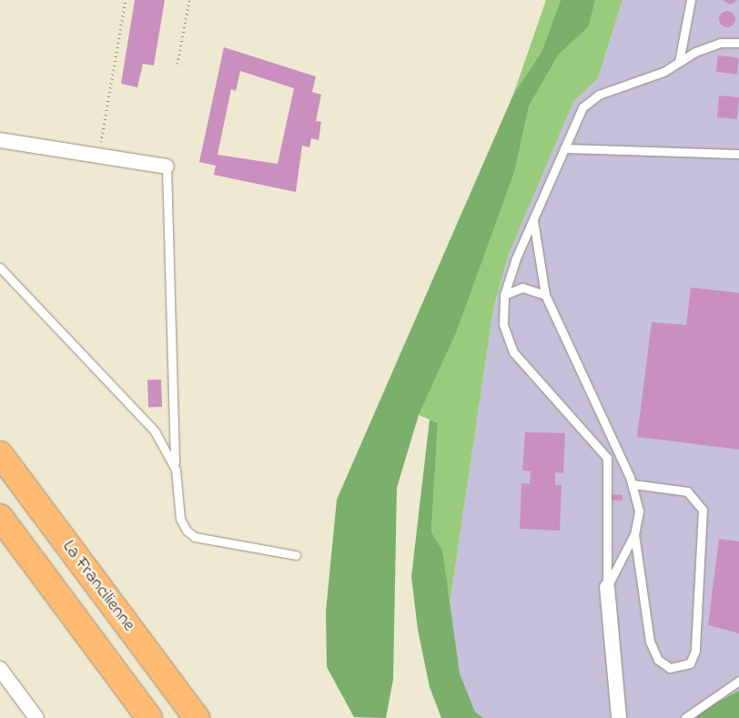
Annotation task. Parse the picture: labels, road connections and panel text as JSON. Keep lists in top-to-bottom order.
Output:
{
  "streets": {
    "highway": ["La Francilienne"]
  }
}
